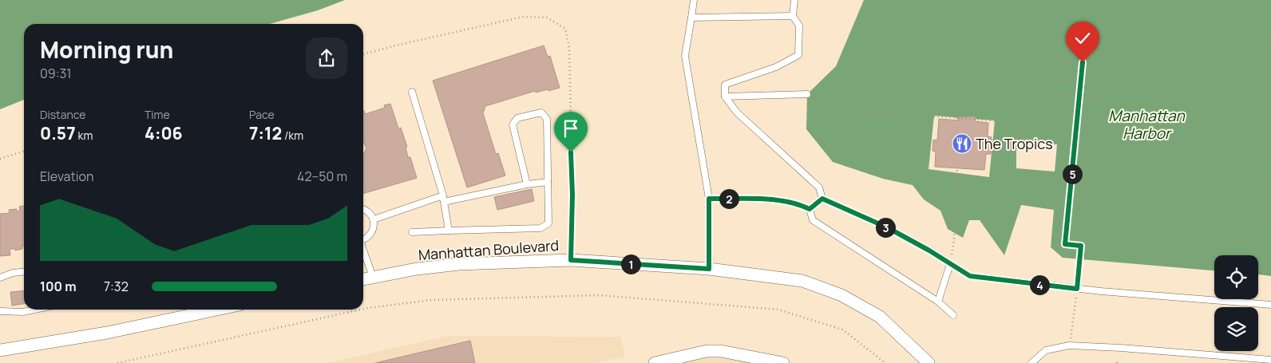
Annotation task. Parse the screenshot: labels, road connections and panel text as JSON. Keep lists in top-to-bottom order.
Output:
{
  "streets": {
    "street": ["Manhattan Boulevard"]
  },
  "water": ["Manhattan Harbor"],
  "places": {
    "restaurant": ["The Tropics"]
  },
  "page": {
    "heading": ["Morning run", "09:31"],
    "stats": [
      ["Distance", "0.57 km"],
      ["Time", "4:06"],
      ["Pace", "7:12 /km"]
    ],
    "chart": ["Elevation", "42–50 m"],
    "pins": [
      "5",
      "2",
      "3",
      "1",
      "4"
    ],
    "list": [
      {
        "name": "100 m",
        "note": "7:32"
      }
    ]
  }
}
